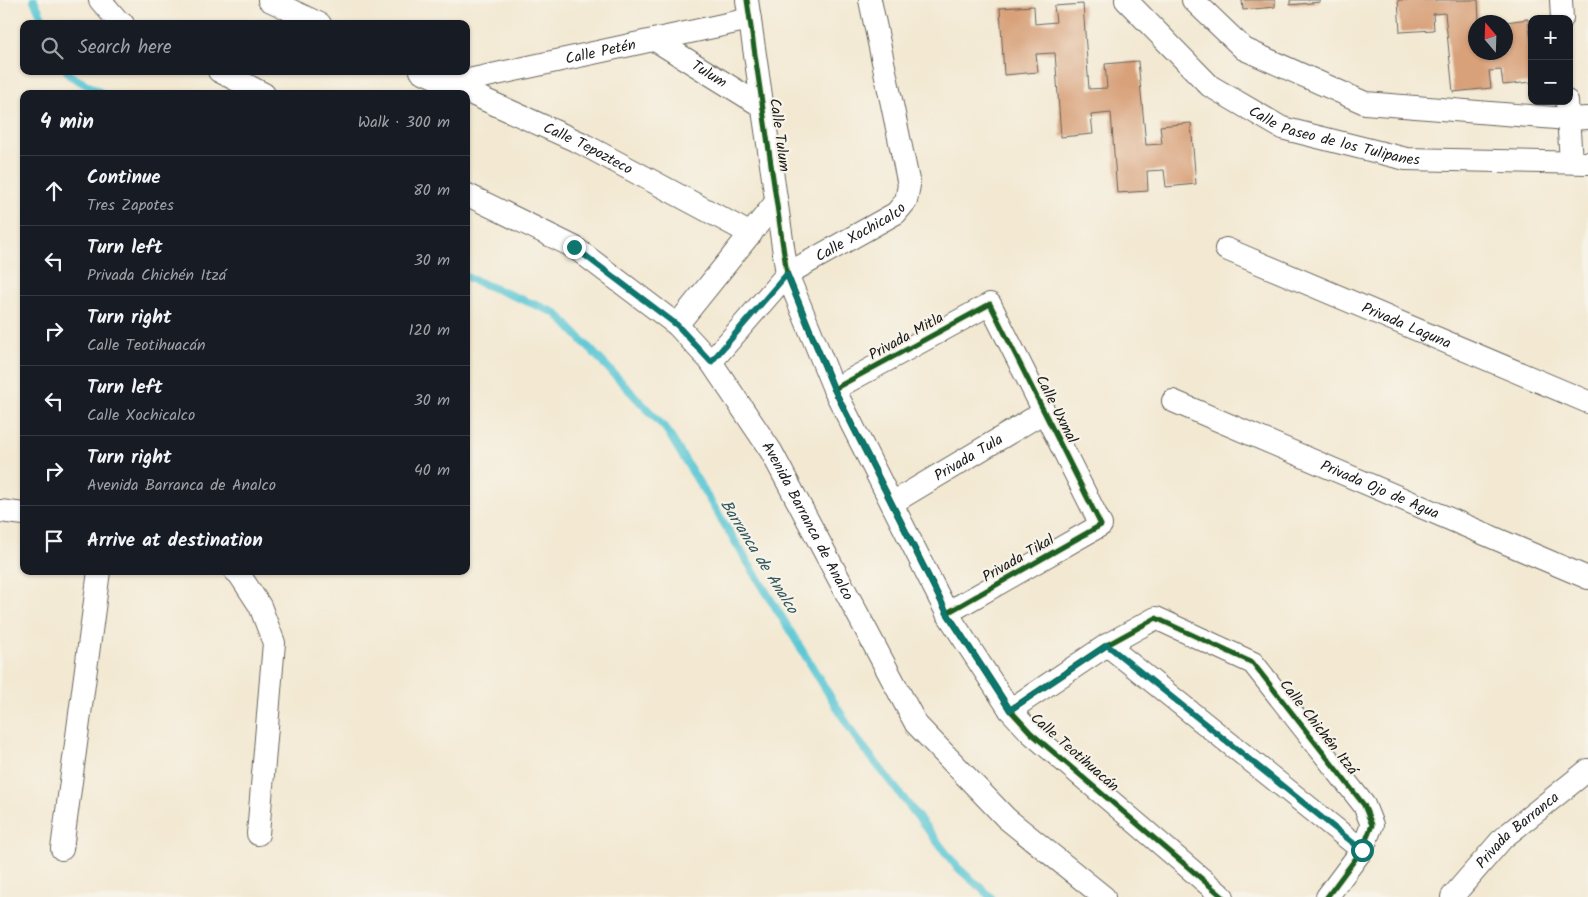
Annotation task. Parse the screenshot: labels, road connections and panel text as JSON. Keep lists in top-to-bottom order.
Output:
{
  "streets": {
    "street": [
      "Calle Petén",
      "Tulum",
      "Calle Paseo de los Tulipanes",
      "Calle Tulum",
      "Calle Tepozteco",
      "Calle Xochicalco",
      "Privada Laguna",
      "Privada Mitla",
      "Calle Uxmal",
      "Privada Tula",
      "Privada Ojo de Agua",
      "Avenida Barranca de Analco",
      "Privada Tikal",
      "Calle Chichén Itzá",
      "Calle Teotihuacán",
      "Privada Barranca"
    ]
  },
  "crossings": [
    ["Calle Petén", "Tulum"],
    ["Calle Petén", "Calle Tulum"],
    ["Calle Petén", "Calle Tepozteco"],
    ["Tulum", "Calle Tulum"],
    ["Calle Tulum", "Calle Xochicalco"],
    ["Calle Tulum", "Calle Teotihuacán"],
    ["Calle Xochicalco", "Avenida Barranca de Analco"],
    ["Calle Xochicalco", "Calle Teotihuacán"],
    ["Privada Mitla", "Calle Uxmal"],
    ["Privada Mitla", "Calle Teotihuacán"],
    ["Calle Uxmal", "Privada Tula"],
    ["Calle Uxmal", "Privada Tikal"],
    ["Privada Tula", "Calle Teotihuacán"],
    ["Privada Tikal", "Calle Teotihuacán"]
  ],
  "water": ["Barranca de Analco"],
  "north": "top",
  "page": {
    "map_buttons": ["+", "−"],
    "search": "Search here",
    "heading": ["4 min", "Walk · 300 m"],
    "list": [
      ["Continue", "Tres Zapotes", "80 m"],
      ["Turn left", "Privada Chichén Itzá", "30 m"],
      ["Turn right", "Calle Teotihuacán", "120 m"],
      ["Turn left", "Calle Xochicalco", "30 m"],
      ["Turn right", "Avenida Barranca de Analco", "40 m"],
      "Arrive at destination"
    ]
  }
}
